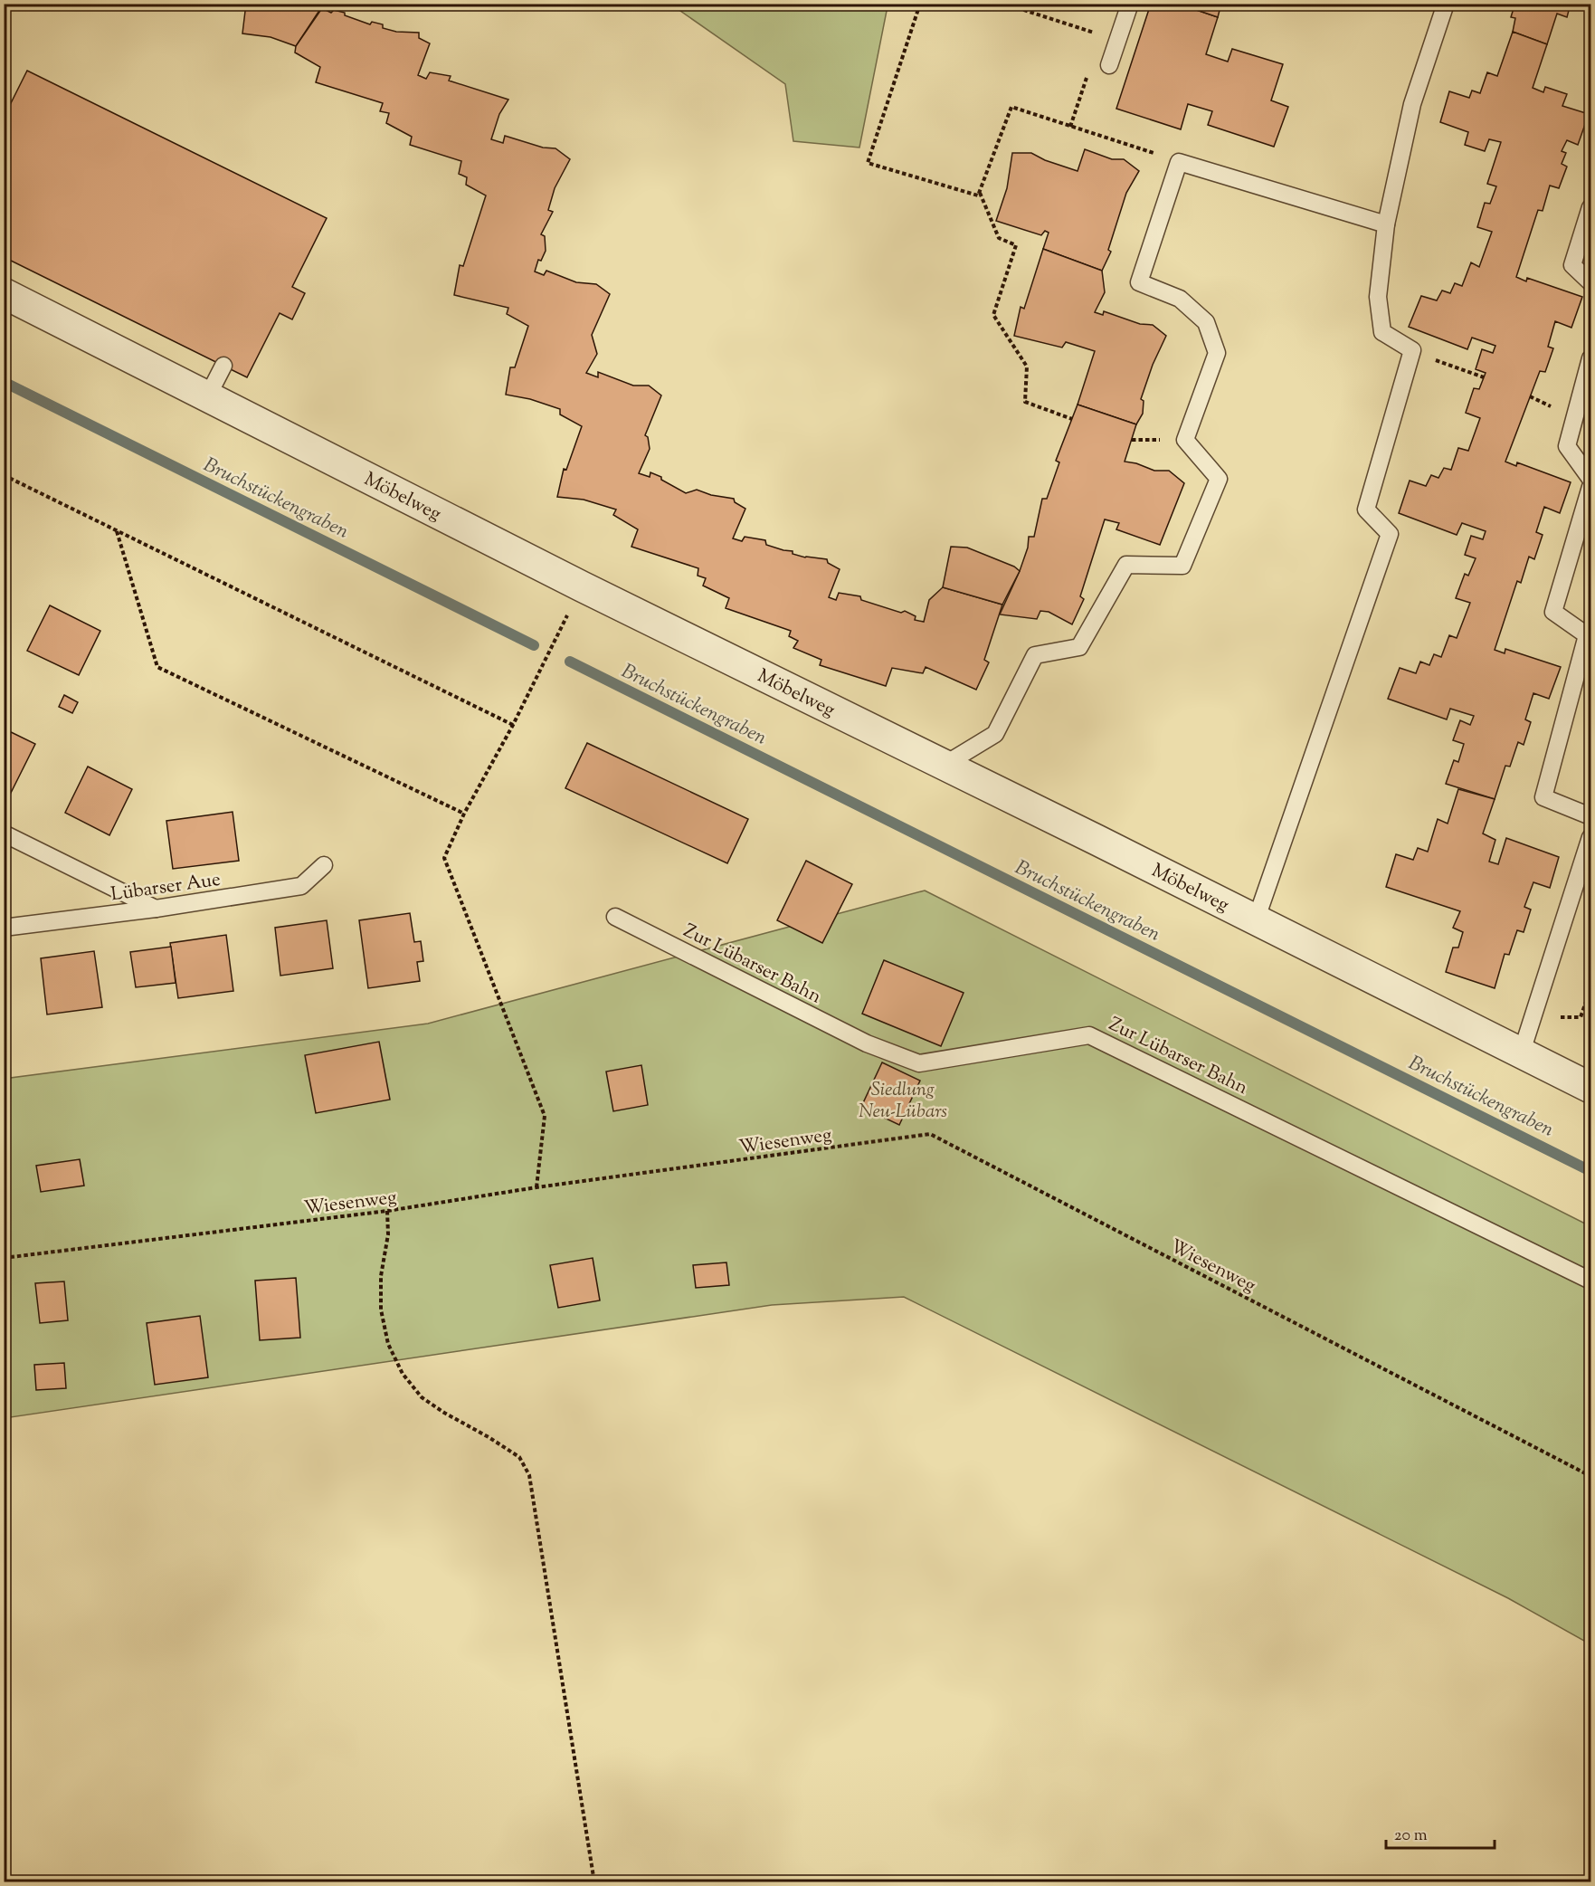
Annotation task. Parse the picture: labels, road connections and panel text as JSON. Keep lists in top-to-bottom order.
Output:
{
  "streets": {
    "street": ["Möbelweg"],
    "lane": ["Lübarser Aue", "Zur Lübarser Bahn"],
    "path": ["Wiesenweg"]
  },
  "water": ["Bruchstückengraben"],
  "parks": ["Siedlung Neu-Lübars"],
  "scale_bar": "20 m"
}
